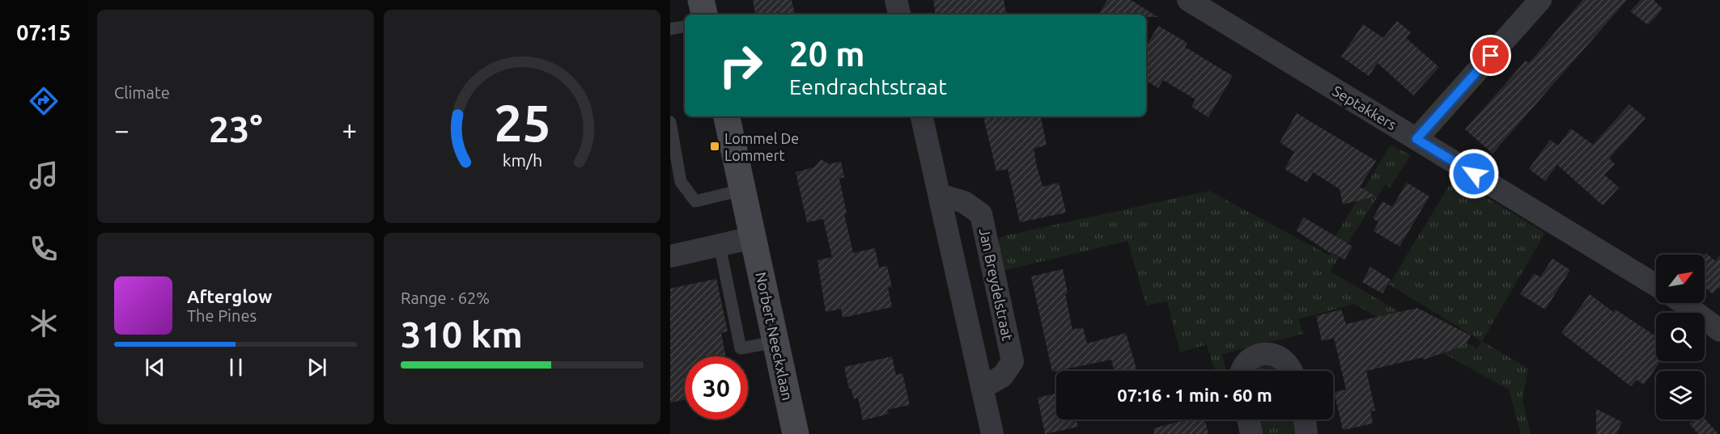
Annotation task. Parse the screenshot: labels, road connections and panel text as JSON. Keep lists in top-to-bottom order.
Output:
{
  "streets": {
    "main road": ["Norbert Neeckxlaan"],
    "street": ["Septakkers", "Jan Breydelstraat"]
  },
  "places": {
    "transit": ["Lommel De Lommert"]
  },
  "north": "top right",
  "page": {
    "tabs": "07:15",
    "tile": [
      "Climate",
      ["Range · 62%", "310 km"]
    ],
    "turn": ["20 m", "Eendrachtstraat"],
    "heat": ["−", "23°", "+"],
    "song": ["Afterglow", "The Pines"],
    "limit": "30",
    "trip": "07:16 · 1 min · 60 m",
    "gauge": ["25", "km/h"]
  }
}
